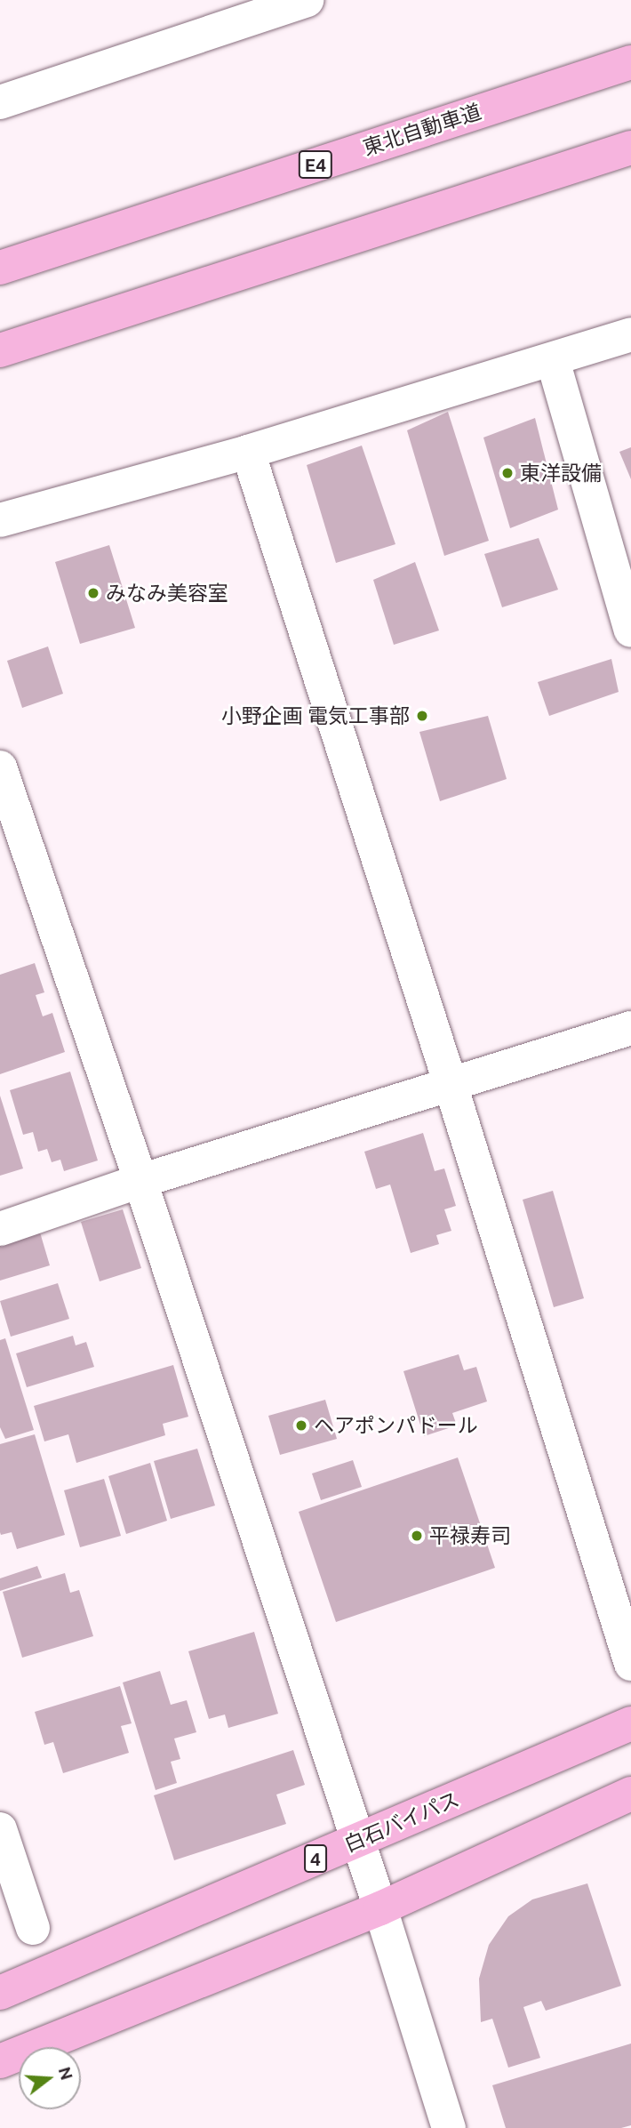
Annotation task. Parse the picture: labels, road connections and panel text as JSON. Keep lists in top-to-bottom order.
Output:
{
  "streets": {
    "highway": [
      "東北自動車道",
      "E4",
      "白石バイパス",
      "4"
    ]
  },
  "places": [
    "東洋設備",
    "みなみ美容室",
    "小野企画 電気工事部",
    "ヘアポンパドール",
    "平禄寿司"
  ],
  "north": "right"
}
